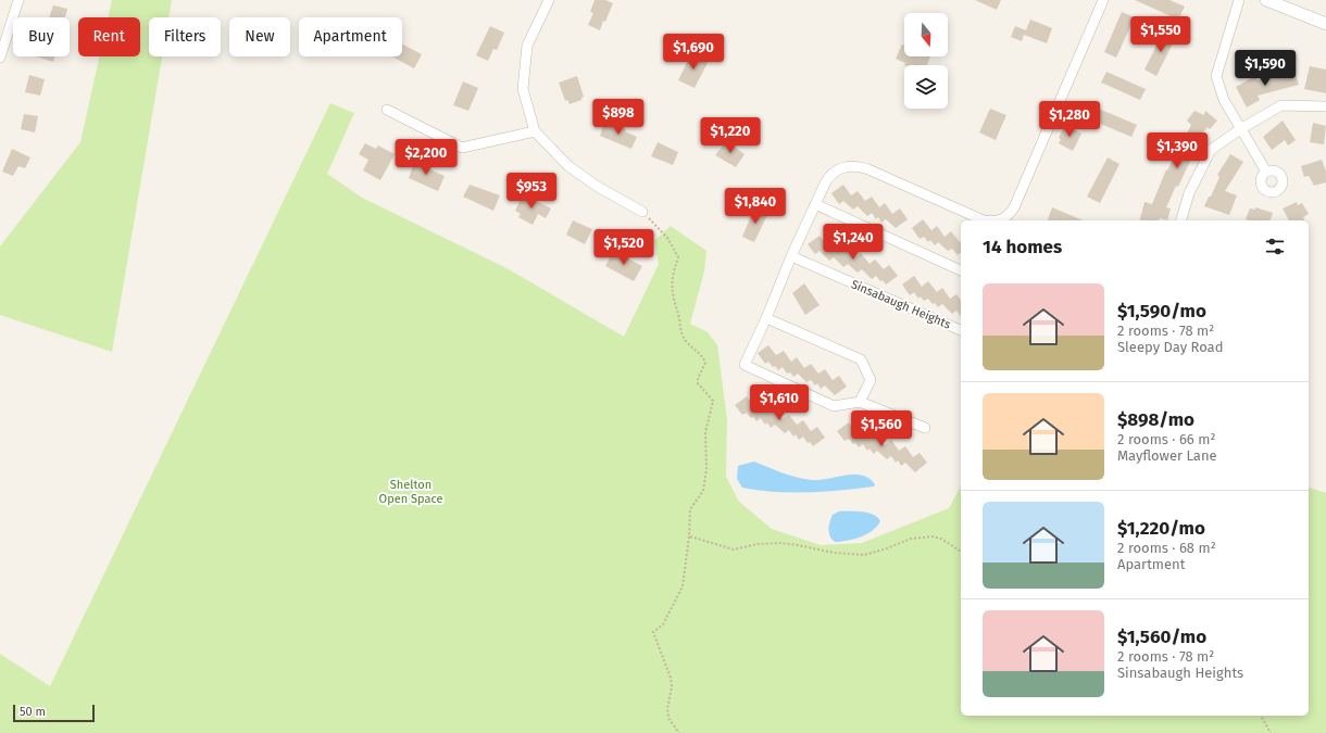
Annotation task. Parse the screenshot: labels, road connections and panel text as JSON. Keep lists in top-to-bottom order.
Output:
{
  "streets": {
    "street": ["Sinsabaugh Heights"]
  },
  "parks": ["Shelton Open Space"],
  "scale_bar": "50 m",
  "north": "bottom",
  "page": {
    "price": [
      "$1,550",
      "$1,690",
      "$1,590",
      "$898",
      "$1,280",
      "$1,220",
      "$1,390",
      "$2,200",
      "$953",
      "$1,840",
      "$1,240",
      "$1,520",
      "$1,610",
      "$1,560"
    ],
    "chip": [
      "Buy",
      "Rent",
      "Filters",
      "New",
      "Apartment"
    ],
    "heading": "14 homes",
    "list": [
      {
        "name": "$1,590/mo",
        "note": "2 rooms · 78 m² · Sleepy Day Road"
      },
      {
        "name": "$898/mo",
        "note": "2 rooms · 66 m² · Mayflower Lane"
      },
      {
        "name": "$1,220/mo",
        "note": "2 rooms · 68 m² · Apartment"
      },
      {
        "name": "$1,560/mo",
        "note": "2 rooms · 78 m² · Sinsabaugh Heights"
      }
    ],
    "scale": "50 m"
  }
}
